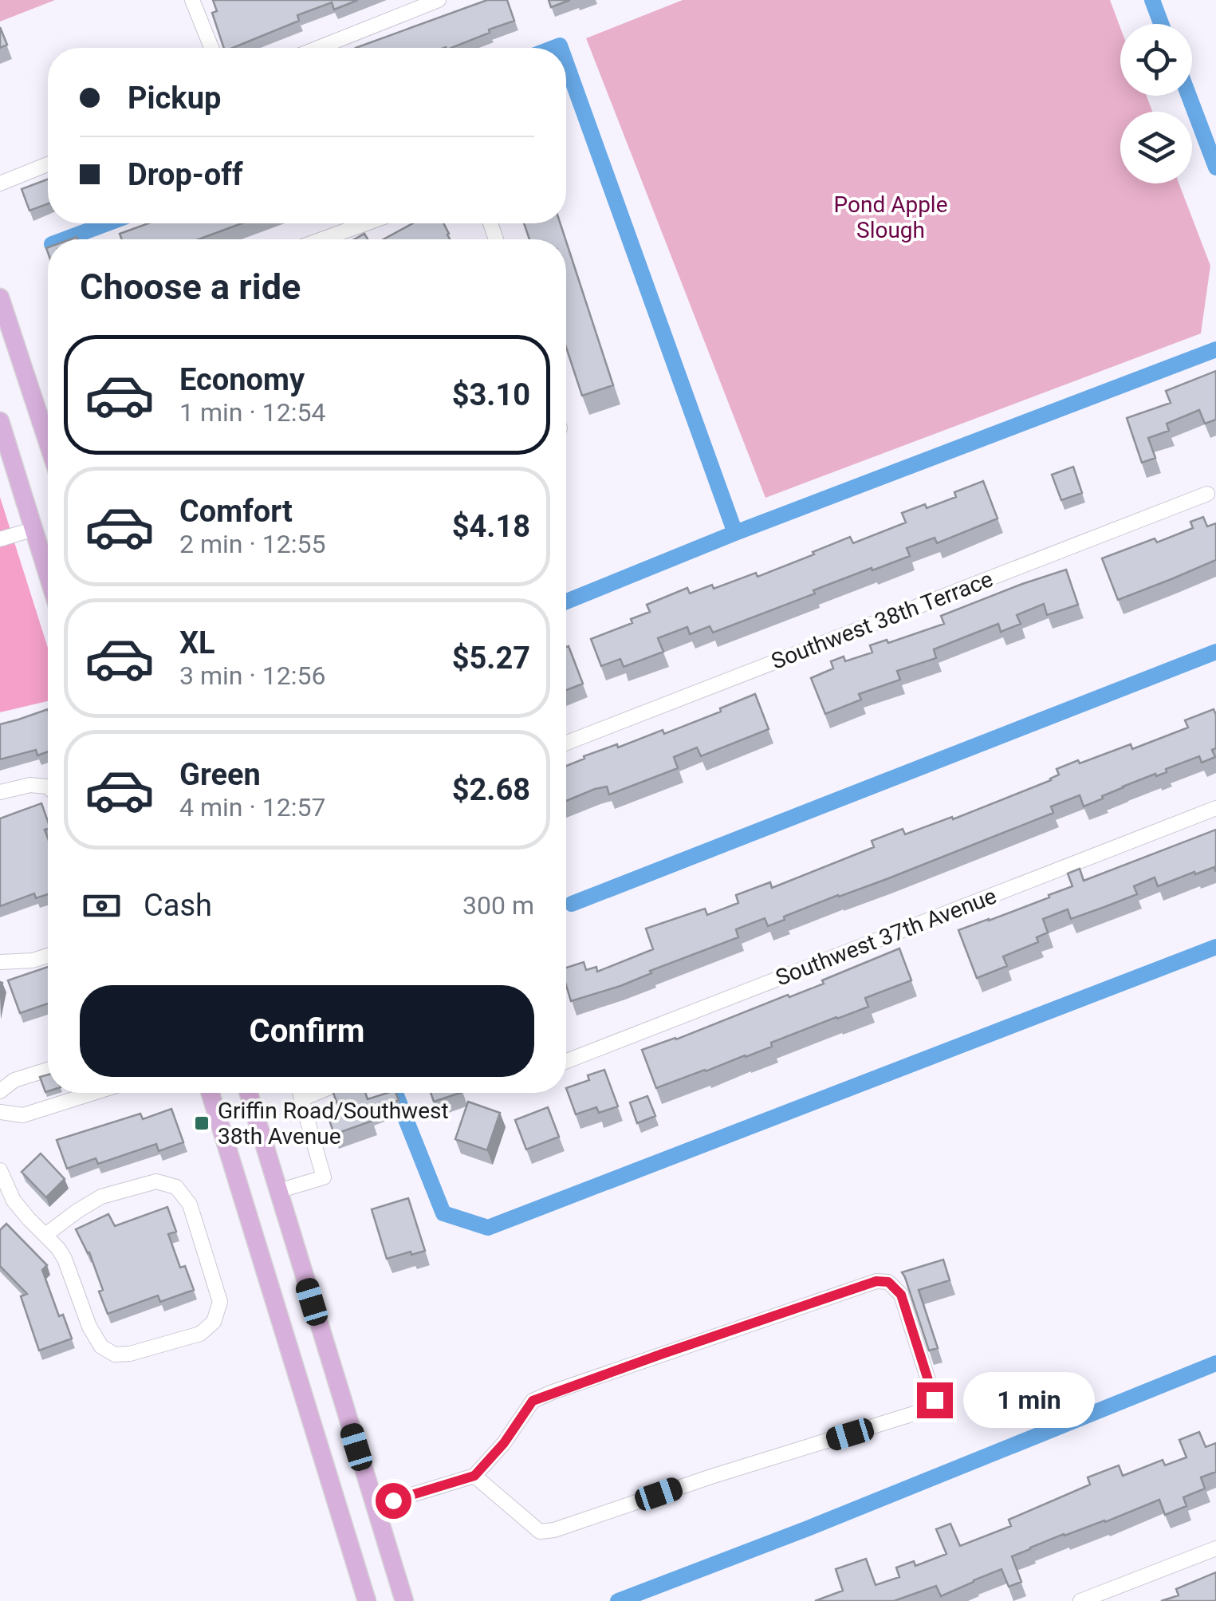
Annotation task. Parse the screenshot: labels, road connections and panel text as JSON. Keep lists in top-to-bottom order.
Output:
{
  "streets": {
    "street": ["Southwest 38th Terrace", "Southwest 37th Avenue"]
  },
  "parks": ["Pond Apple Slough"],
  "places": {
    "transit": ["Griffin Road/Southwest 38th Avenue"]
  },
  "page": {
    "banner": ["Pickup", "Drop-off"],
    "heading": "Choose a ride",
    "list": [
      {
        "name": "Economy",
        "note": "1 min · 12:54",
        "value": "$3.10"
      },
      {
        "name": "Comfort",
        "note": "2 min · 12:55",
        "value": "$4.18"
      },
      {
        "name": "XL",
        "note": "3 min · 12:56",
        "value": "$5.27"
      },
      {
        "name": "Green",
        "note": "4 min · 12:57",
        "value": "$2.68"
      }
    ],
    "pay": ["Cash", "300 m"],
    "buttons": "Confirm",
    "bubble": "1 min"
  }
}
